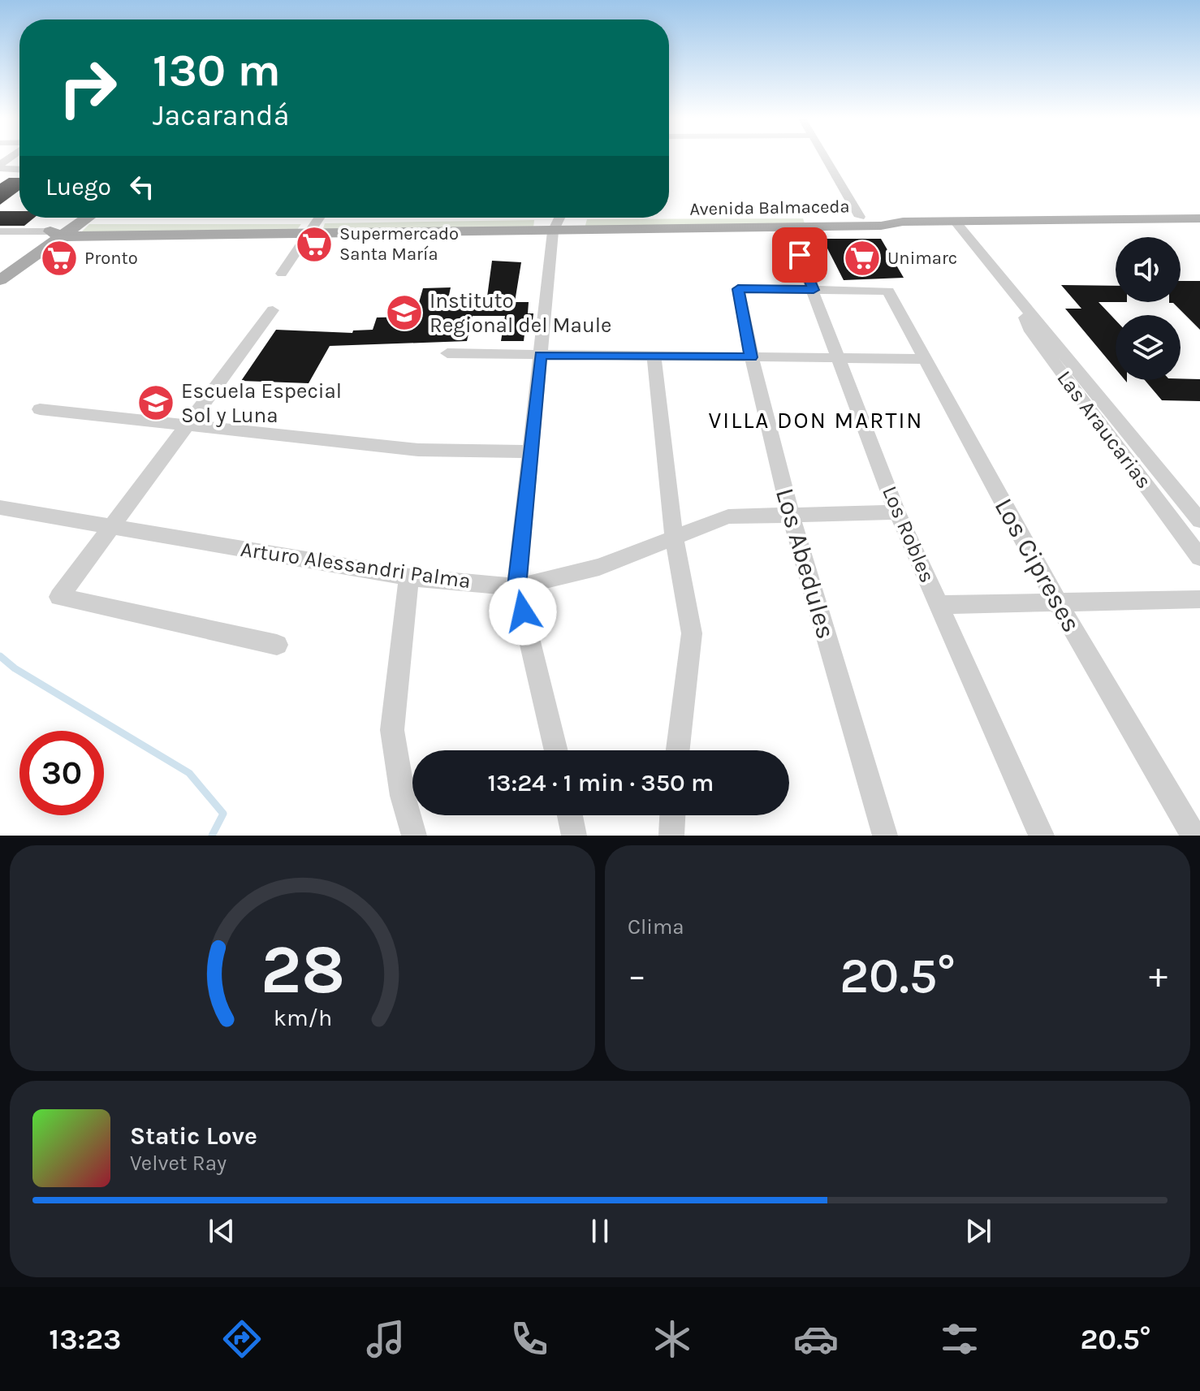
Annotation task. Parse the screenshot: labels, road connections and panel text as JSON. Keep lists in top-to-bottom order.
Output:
{
  "streets": {
    "main road": ["Avenida Balmaceda"],
    "street": [
      "Las Araucarias",
      "Los Robles",
      "Los Abedules",
      "Arturo Alessandri Palma",
      "Los Cipreses"
    ]
  },
  "crossings": [
    ["Avenida Balmaceda", "Los Robles"],
    ["Los Robles", "Los Abedules"],
    ["Los Robles", "Arturo Alessandri Palma"],
    ["Los Robles", "Los Cipreses"],
    ["Los Abedules", "Arturo Alessandri Palma"],
    ["Los Abedules", "Los Cipreses"]
  ],
  "districts": ["VILLA DON MARTIN"],
  "places": {
    "supermarket": ["Supermercado Santa María", "Pronto", "Unimarc"],
    "school or university": ["Instituto Regional del Maule", "Escuela Especial Sol y Luna"]
  },
  "page": {
    "turn": ["130 m", "Jacarandá"],
    "then": "Luego",
    "limit": "30",
    "trip": "13:24 · 1 min · 350 m",
    "tile": "Clima",
    "heat": ["−", "20.5°", "+"],
    "song": ["Static Love", "Velvet Ray"],
    "tabs": ["13:23", "20.5°"],
    "gauge": ["28", "km/h"]
  }
}
